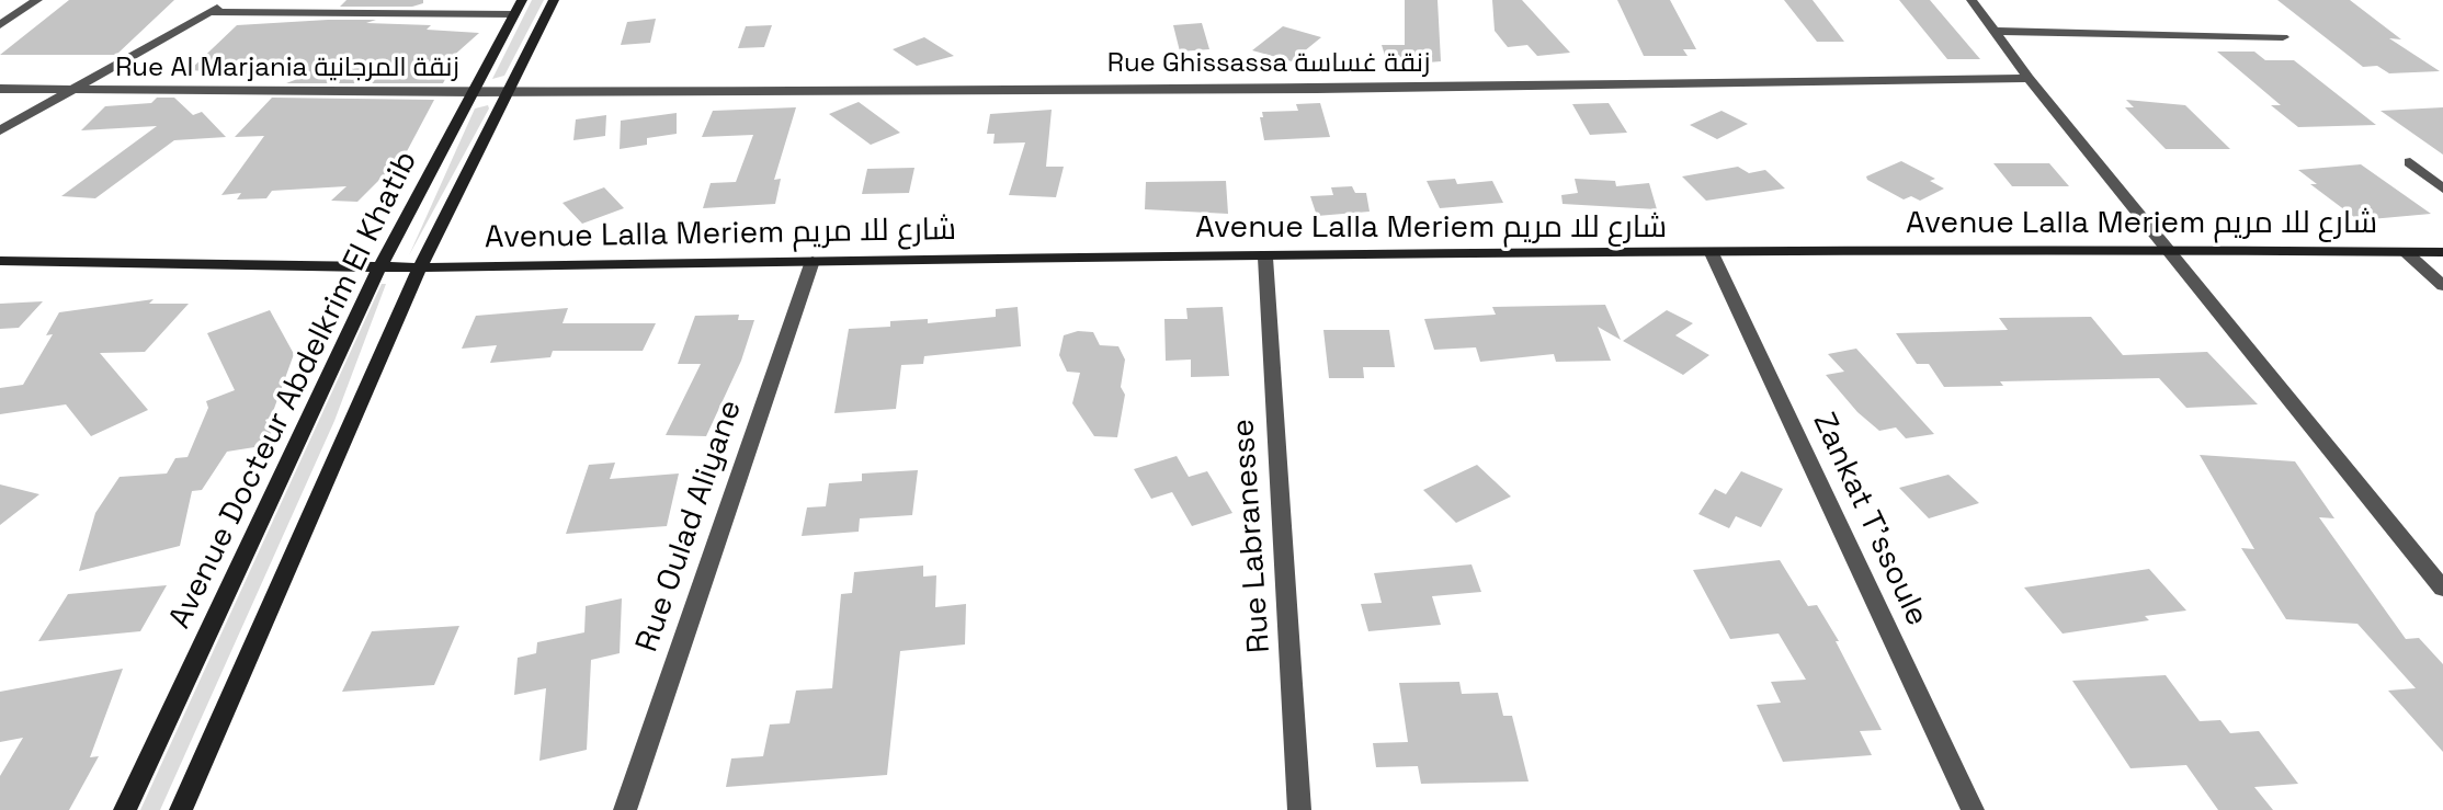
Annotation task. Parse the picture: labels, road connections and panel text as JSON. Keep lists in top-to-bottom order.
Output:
{
  "streets": {
    "street": [
      "Rue Ghissassa زنقة غساسة",
      "Rue Al Marjania زنقة المرجانية",
      "Avenue Lalla Meriem شارع للا مريم",
      "Avenue Docteur Abdelkrim El Khatib",
      "Zankat T'ssoule",
      "Rue Oulad Aliyane",
      "Rue Labranesse"
    ]
  },
  "crossings": [
    ["Rue Ghissassa زنقة غساسة", "Rue Al Marjania زنقة المرجانية"],
    ["Rue Ghissassa زنقة غساسة", "Avenue Docteur Abdelkrim El Khatib"],
    ["Rue Al Marjania زنقة المرجانية", "Avenue Docteur Abdelkrim El Khatib"],
    ["Avenue Lalla Meriem شارع للا مريم", "Avenue Docteur Abdelkrim El Khatib"],
    ["Avenue Lalla Meriem شارع للا مريم", "Zankat T'ssoule"],
    ["Avenue Lalla Meriem شارع للا مريم", "Rue Oulad Aliyane"],
    ["Avenue Lalla Meriem شارع للا مريم", "Rue Labranesse"]
  ]
}
